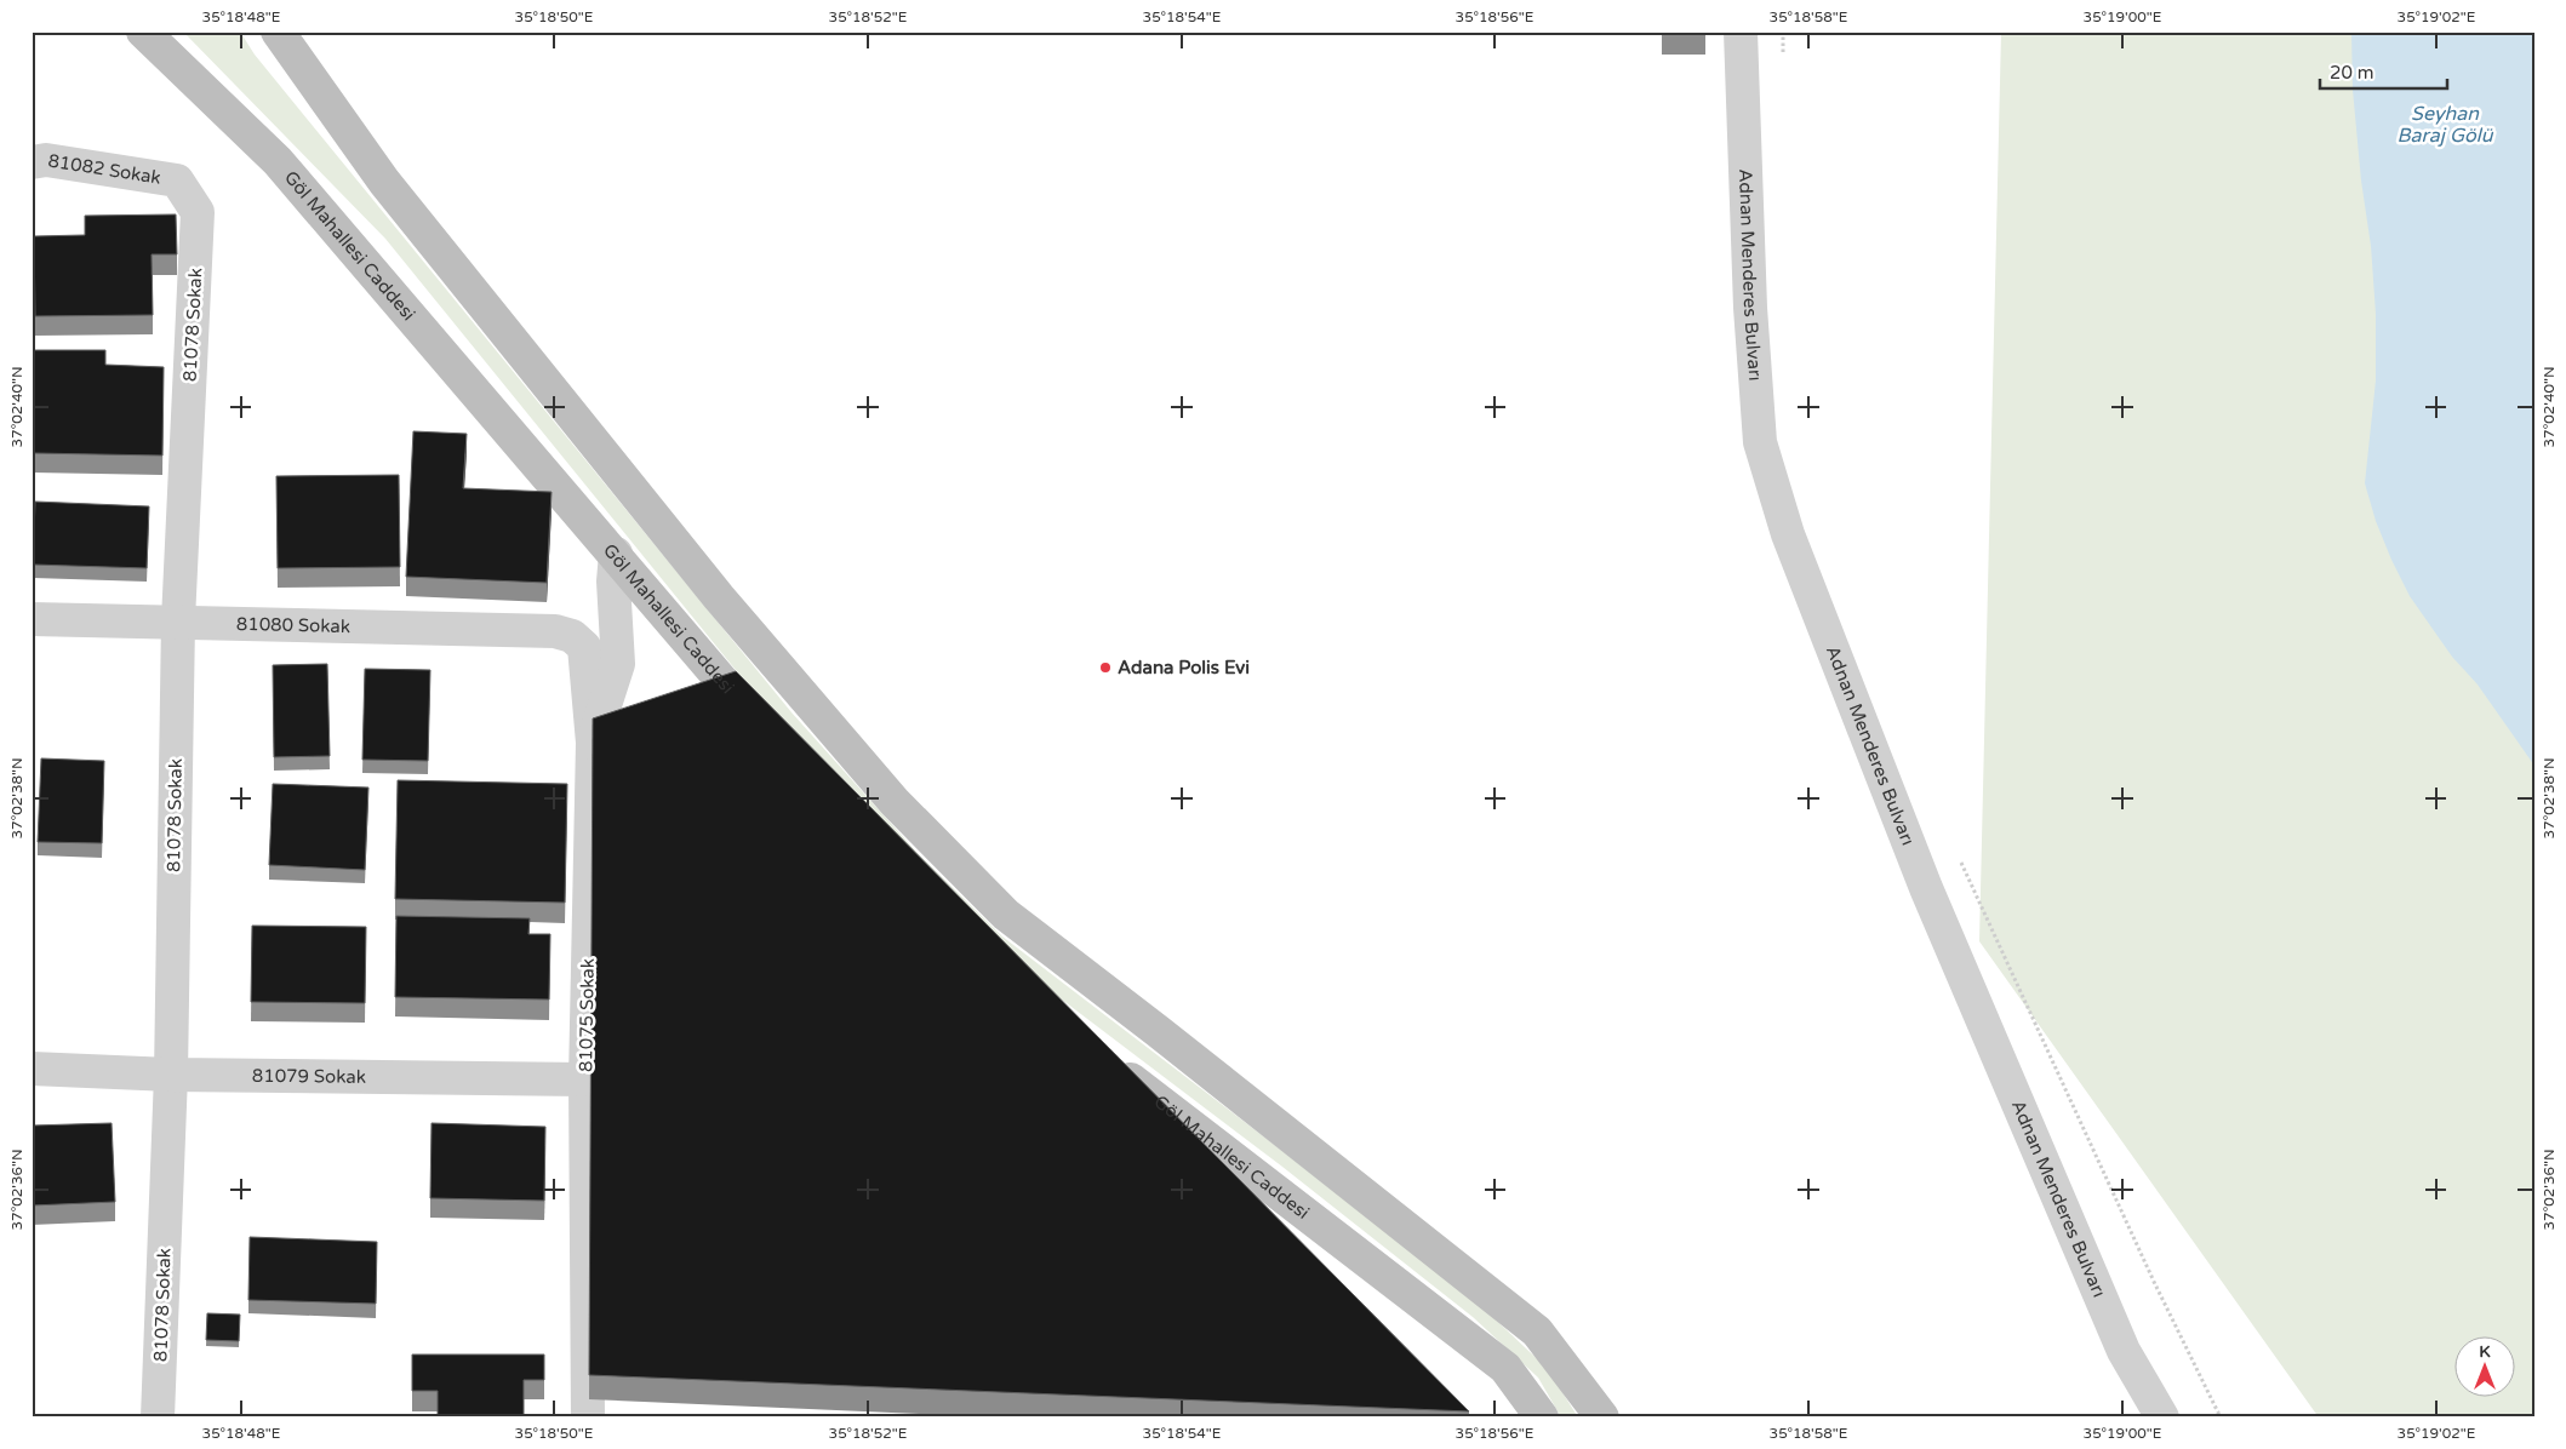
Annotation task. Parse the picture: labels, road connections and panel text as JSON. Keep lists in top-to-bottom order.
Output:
{
  "streets": {
    "main road": ["Göl Mahallesi Caddesi"],
    "street": [
      "81082 Sokak",
      "Adnan Menderes Bulvarı",
      "81078 Sokak",
      "81080 Sokak",
      "81075 Sokak",
      "81079 Sokak"
    ]
  },
  "crossings": [
    ["81082 Sokak", "81078 Sokak"],
    ["81078 Sokak", "81080 Sokak"],
    ["81078 Sokak", "81079 Sokak"],
    ["81080 Sokak", "81075 Sokak"],
    ["81075 Sokak", "81079 Sokak"]
  ],
  "water": ["Seyhan Baraj Gölü"],
  "places": ["Adana Polis Evi"],
  "scale_bar": "20 m",
  "north": "top",
  "coordinates": [
    "35°18'48\"E",
    "35°18'50\"E",
    "35°18'52\"E",
    "35°18'54\"E",
    "35°18'56\"E",
    "35°18'58\"E",
    "35°19'00\"E",
    "35°19'02\"E",
    "37°02'40\"N",
    "37°02'38\"N",
    "37°02'36\"N"
  ]
}
